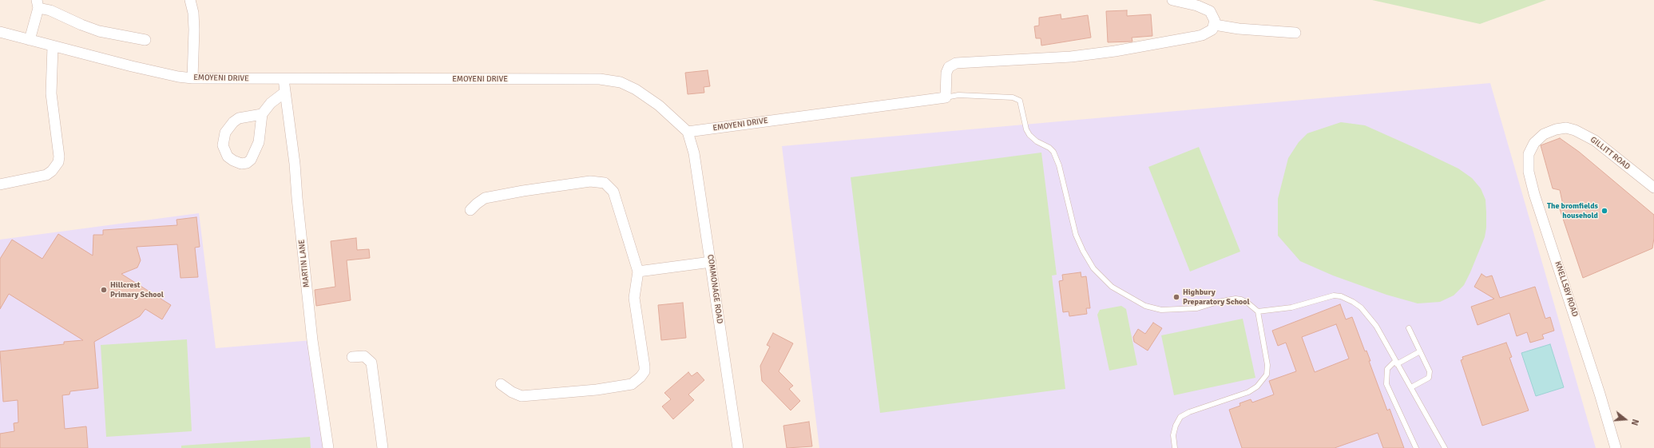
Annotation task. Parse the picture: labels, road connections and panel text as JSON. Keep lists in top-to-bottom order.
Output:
{
  "streets": {
    "street": [
      "EMOYENI DRIVE",
      "GILLITT ROAD",
      "MARTIN LANE",
      "COMMONAGE ROAD",
      "KNELLSBY ROAD"
    ]
  },
  "crossings": [
    ["EMOYENI DRIVE", "MARTIN LANE"],
    ["EMOYENI DRIVE", "COMMONAGE ROAD"],
    ["GILLITT ROAD", "KNELLSBY ROAD"]
  ],
  "places": ["The bromfields household", "Hillcrest Primary School", "Highbury Preparatory School"],
  "north": "right"
}
